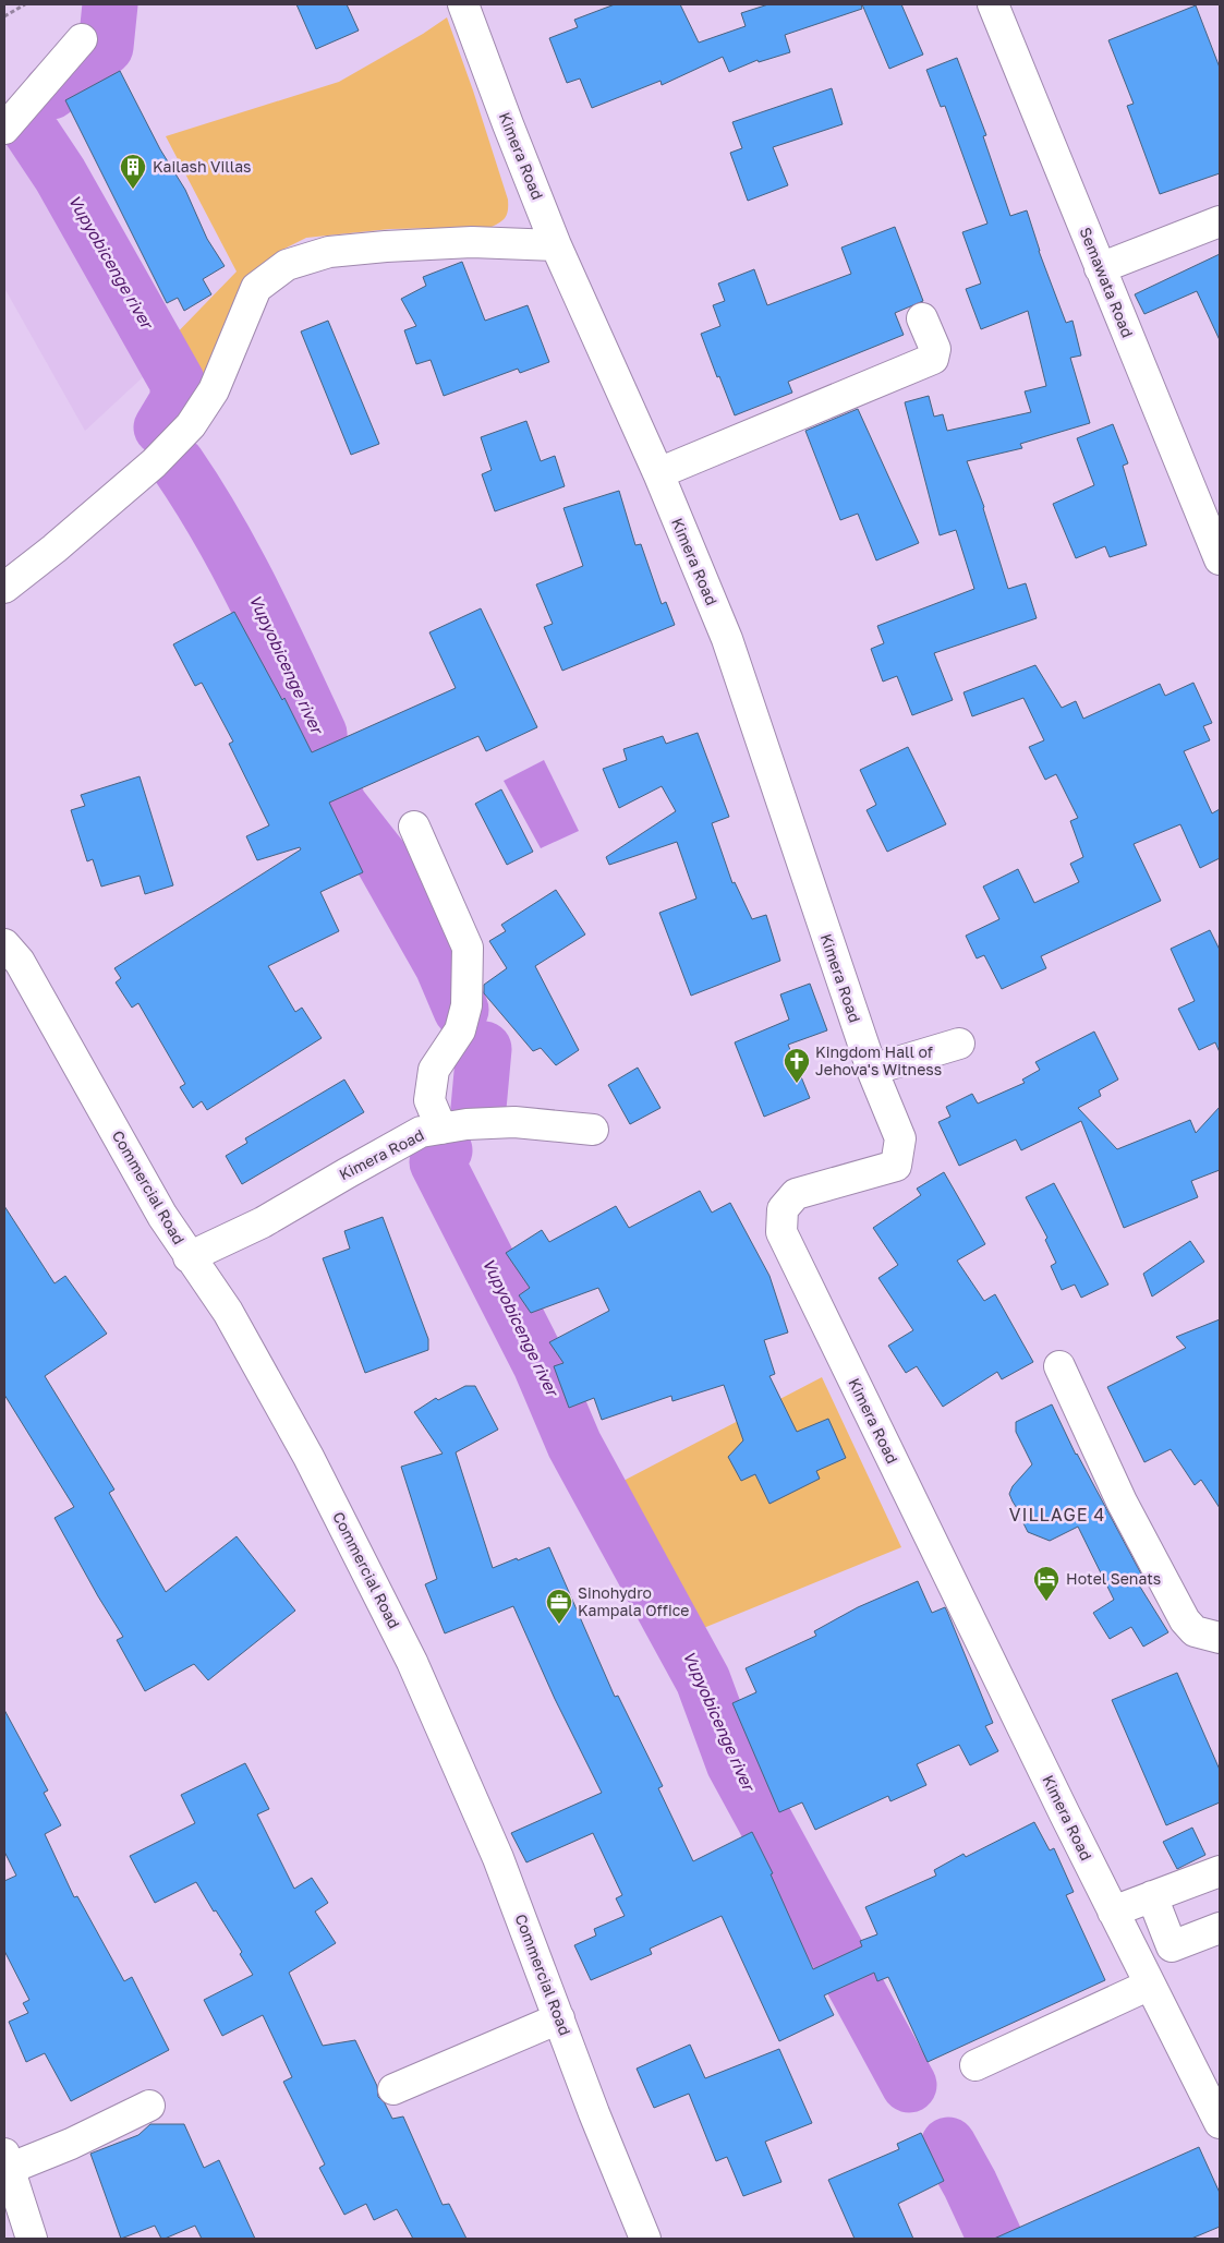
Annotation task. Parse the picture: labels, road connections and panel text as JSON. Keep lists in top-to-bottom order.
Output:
{
  "streets": {
    "street": ["Kimera Road", "Semawata Road", "Commercial Road"]
  },
  "crossings": [
    ["Kimera Road", "Commercial Road"]
  ],
  "districts": ["VILLAGE 4"],
  "water": ["Vupyobicenge river"],
  "places": {
    "building": ["Kailash Villas"],
    "church": ["Kingdom Hall of Jehova's Witness"],
    "hotel": ["Hotel Senats"],
    "office": ["Sinohydro Kampala Office"]
  }
}
